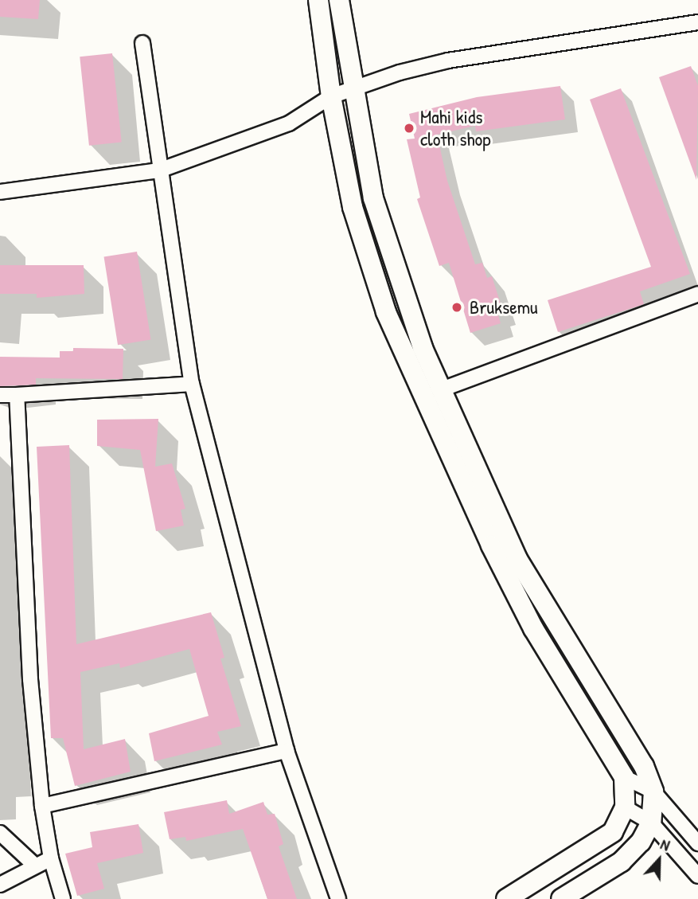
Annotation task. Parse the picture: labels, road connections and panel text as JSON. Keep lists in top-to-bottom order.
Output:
{
  "places": ["Mahi kids cloth shop", "Bruksemu"],
  "north": "top"
}
